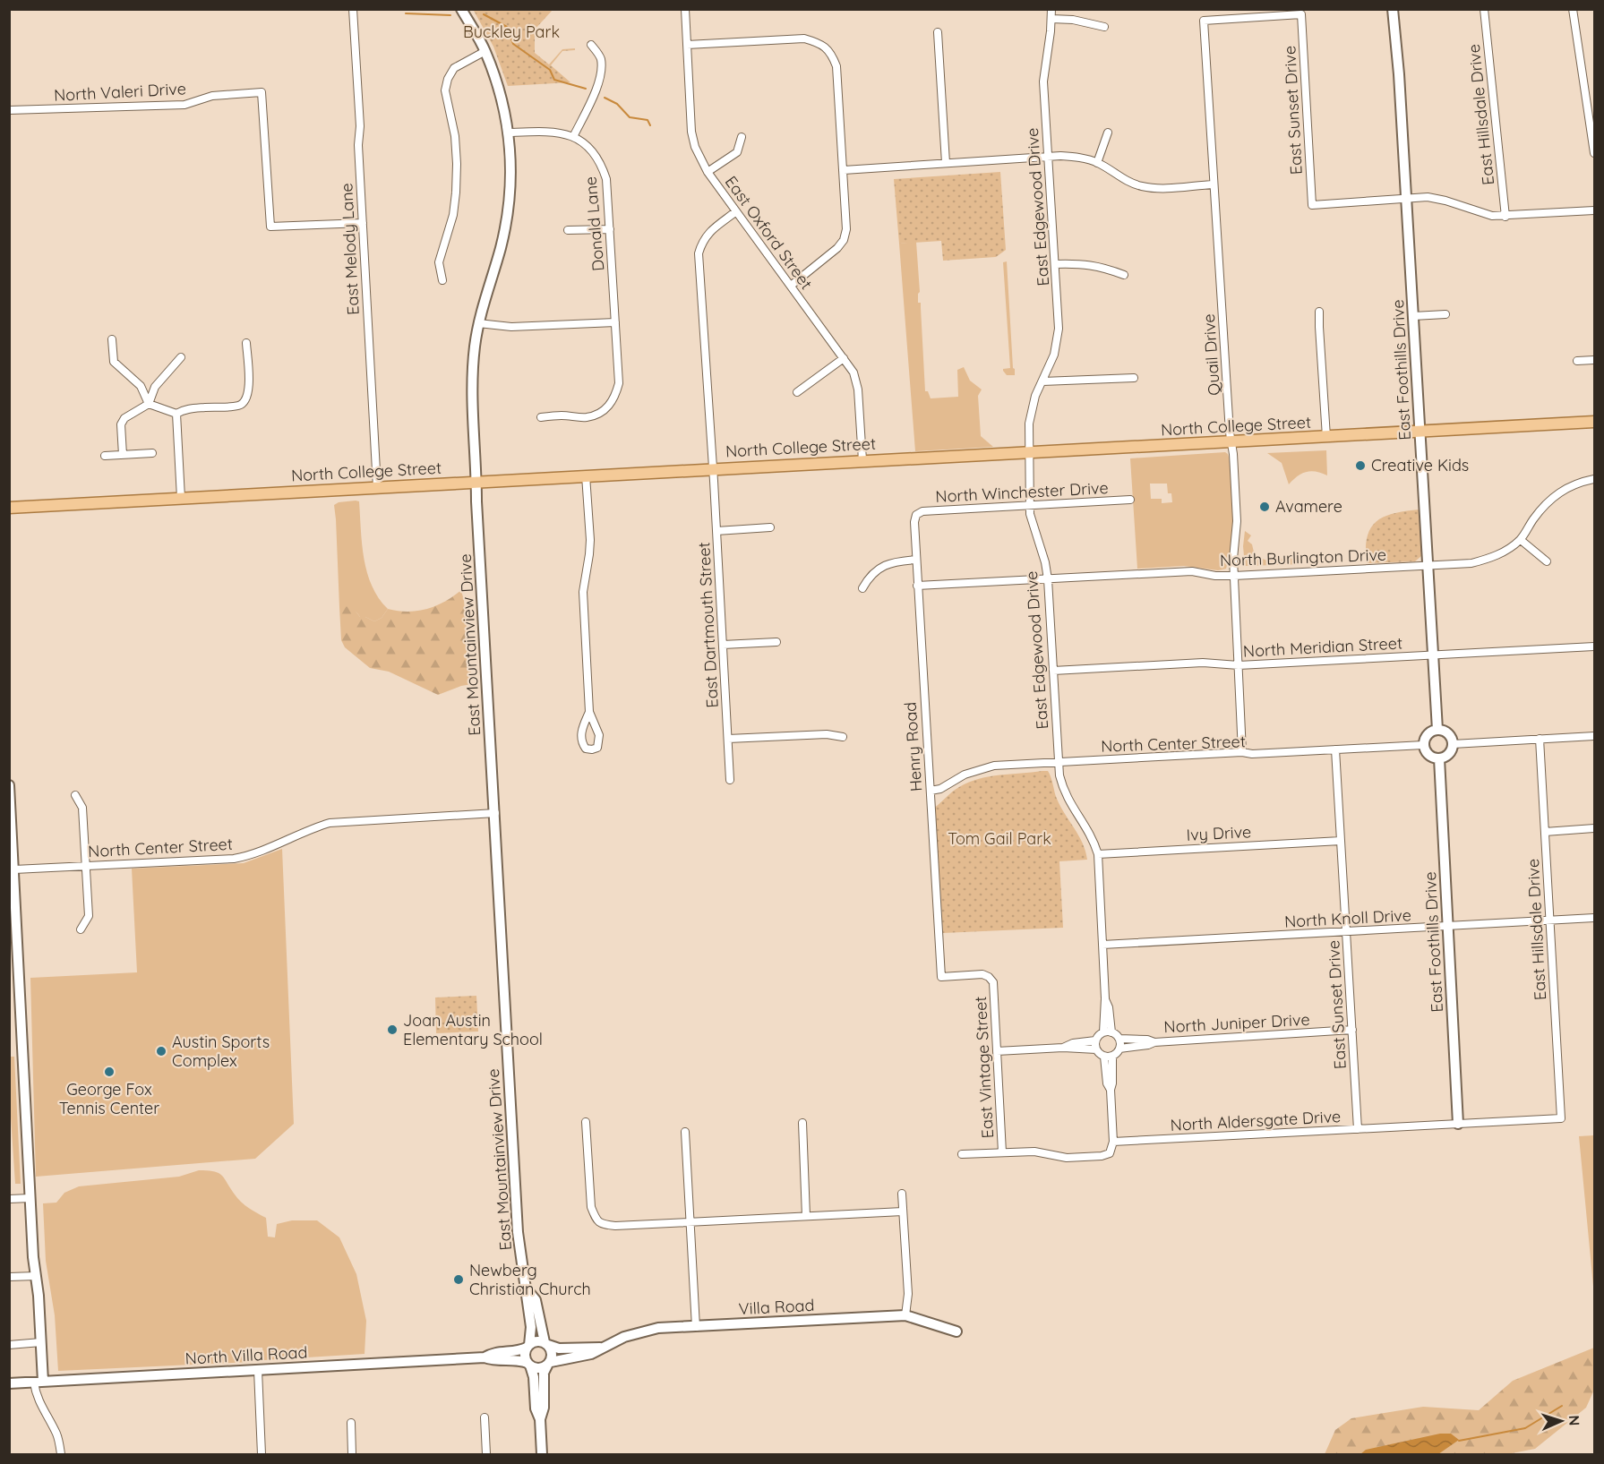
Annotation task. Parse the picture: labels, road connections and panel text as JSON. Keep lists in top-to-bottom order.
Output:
{
  "streets": {
    "main road": ["North College Street"],
    "street": [
      "North Valeri Drive",
      "East Sunset Drive",
      "East Hillsdale Drive",
      "East Edgewood Drive",
      "Donald Lane",
      "East Oxford Street",
      "East Melody Lane",
      "Quail Drive",
      "East Foothills Drive",
      "North Winchester Drive",
      "North Burlington Drive",
      "East Dartmouth Street",
      "East Mountainview Drive",
      "North Meridian Street",
      "North Center Street",
      "Henry Road",
      "Ivy Drive",
      "North Knoll Drive",
      "North Juniper Drive",
      "East Vintage Street",
      "North Aldersgate Drive",
      "Villa Road",
      "North Villa Road"
    ]
  },
  "crossings": [
    ["North Valeri Drive", "East Melody Lane"],
    ["East Sunset Drive", "Quail Drive"],
    ["East Sunset Drive", "East Foothills Drive"],
    ["East Sunset Drive", "North Center Street"],
    ["East Sunset Drive", "Ivy Drive"],
    ["East Sunset Drive", "North Knoll Drive"],
    ["East Sunset Drive", "North Juniper Drive"],
    ["East Sunset Drive", "North Aldersgate Drive"],
    ["East Hillsdale Drive", "North Knoll Drive"],
    ["East Hillsdale Drive", "North Aldersgate Drive"],
    ["East Edgewood Drive", "North College Street"],
    ["East Edgewood Drive", "North Winchester Drive"],
    ["East Edgewood Drive", "North Burlington Drive"],
    ["East Edgewood Drive", "North Meridian Street"],
    ["East Edgewood Drive", "North Center Street"],
    ["East Edgewood Drive", "Ivy Drive"],
    ["East Edgewood Drive", "North Knoll Drive"],
    ["East Edgewood Drive", "North Juniper Drive"],
    ["Donald Lane", "East Mountainview Drive"],
    ["East Oxford Street", "North College Street"],
    ["East Oxford Street", "East Dartmouth Street"],
    ["East Melody Lane", "North College Street"],
    ["Quail Drive", "North College Street"],
    ["Quail Drive", "North Burlington Drive"],
    ["Quail Drive", "North Meridian Street"],
    ["Quail Drive", "North Center Street"],
    ["East Foothills Drive", "North College Street"],
    ["East Foothills Drive", "North Burlington Drive"],
    ["East Foothills Drive", "North Meridian Street"],
    ["East Foothills Drive", "North Center Street"],
    ["East Foothills Drive", "North Knoll Drive"],
    ["East Foothills Drive", "North Aldersgate Drive"],
    ["North College Street", "East Dartmouth Street"],
    ["North College Street", "East Mountainview Drive"],
    ["North Winchester Drive", "Henry Road"],
    ["North Burlington Drive", "Henry Road"],
    ["East Mountainview Drive", "North Center Street"],
    ["East Mountainview Drive", "Villa Road"],
    ["East Mountainview Drive", "North Villa Road"],
    ["North Center Street", "Henry Road"],
    ["Henry Road", "East Vintage Street"],
    ["Villa Road", "North Villa Road"]
  ],
  "parks": ["Buckley Park", "Tom Gail Park"],
  "places": [
    "Creative Kids",
    "Avamere",
    "Joan Austin Elementary School",
    "Austin Sports Complex",
    "George Fox Tennis Center",
    "Newberg Christian Church"
  ],
  "north": "right"
}
